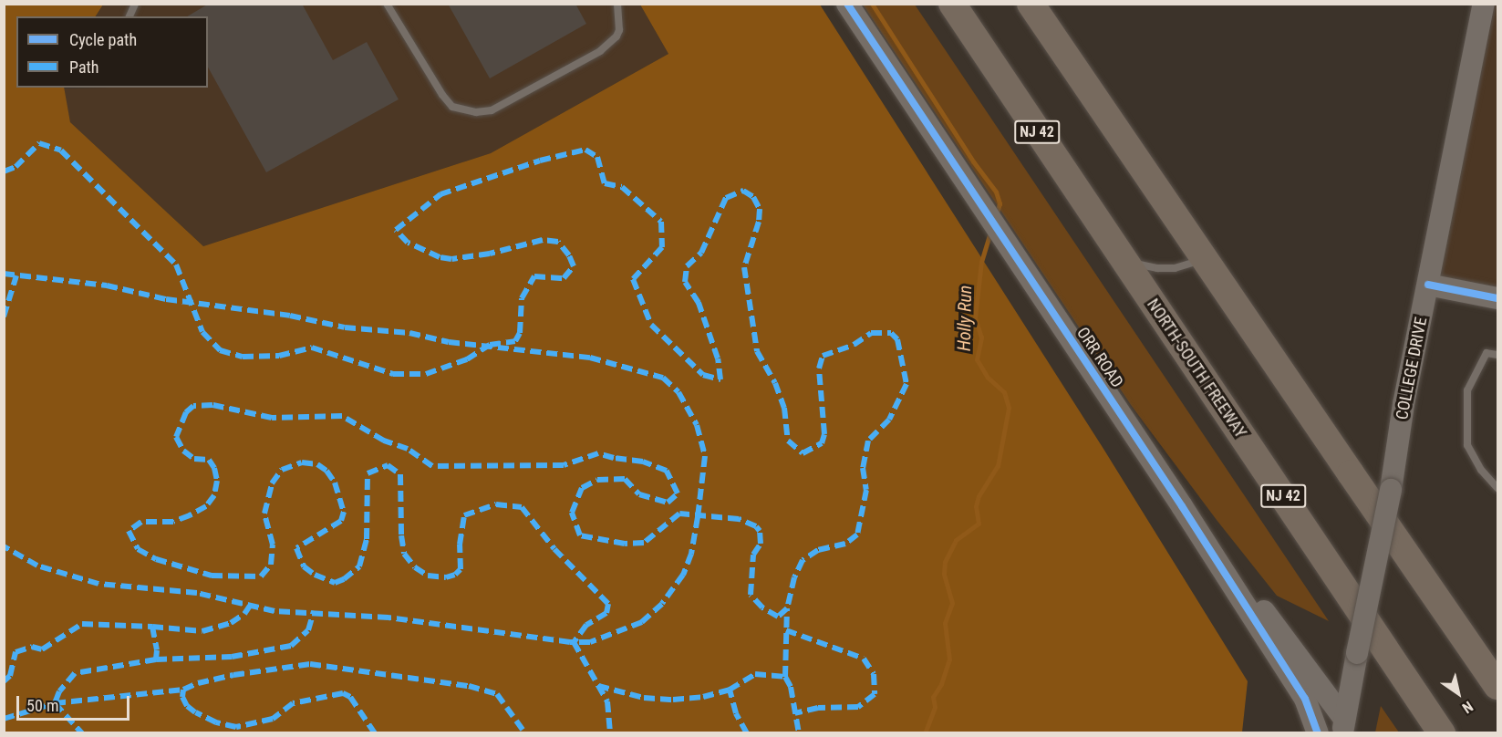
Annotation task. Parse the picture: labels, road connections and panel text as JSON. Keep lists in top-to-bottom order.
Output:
{
  "streets": {
    "highway": ["NJ 42", "NORTH-SOUTH FREEWAY"],
    "street": ["ORR ROAD", "COLLEGE DRIVE"]
  },
  "crossings": [
    ["ORR ROAD", "COLLEGE DRIVE"]
  ],
  "water": ["Holly Run"],
  "legend": ["Cycle path", "Path"],
  "scale_bar": "50 m",
  "north": "bottom right"
}
